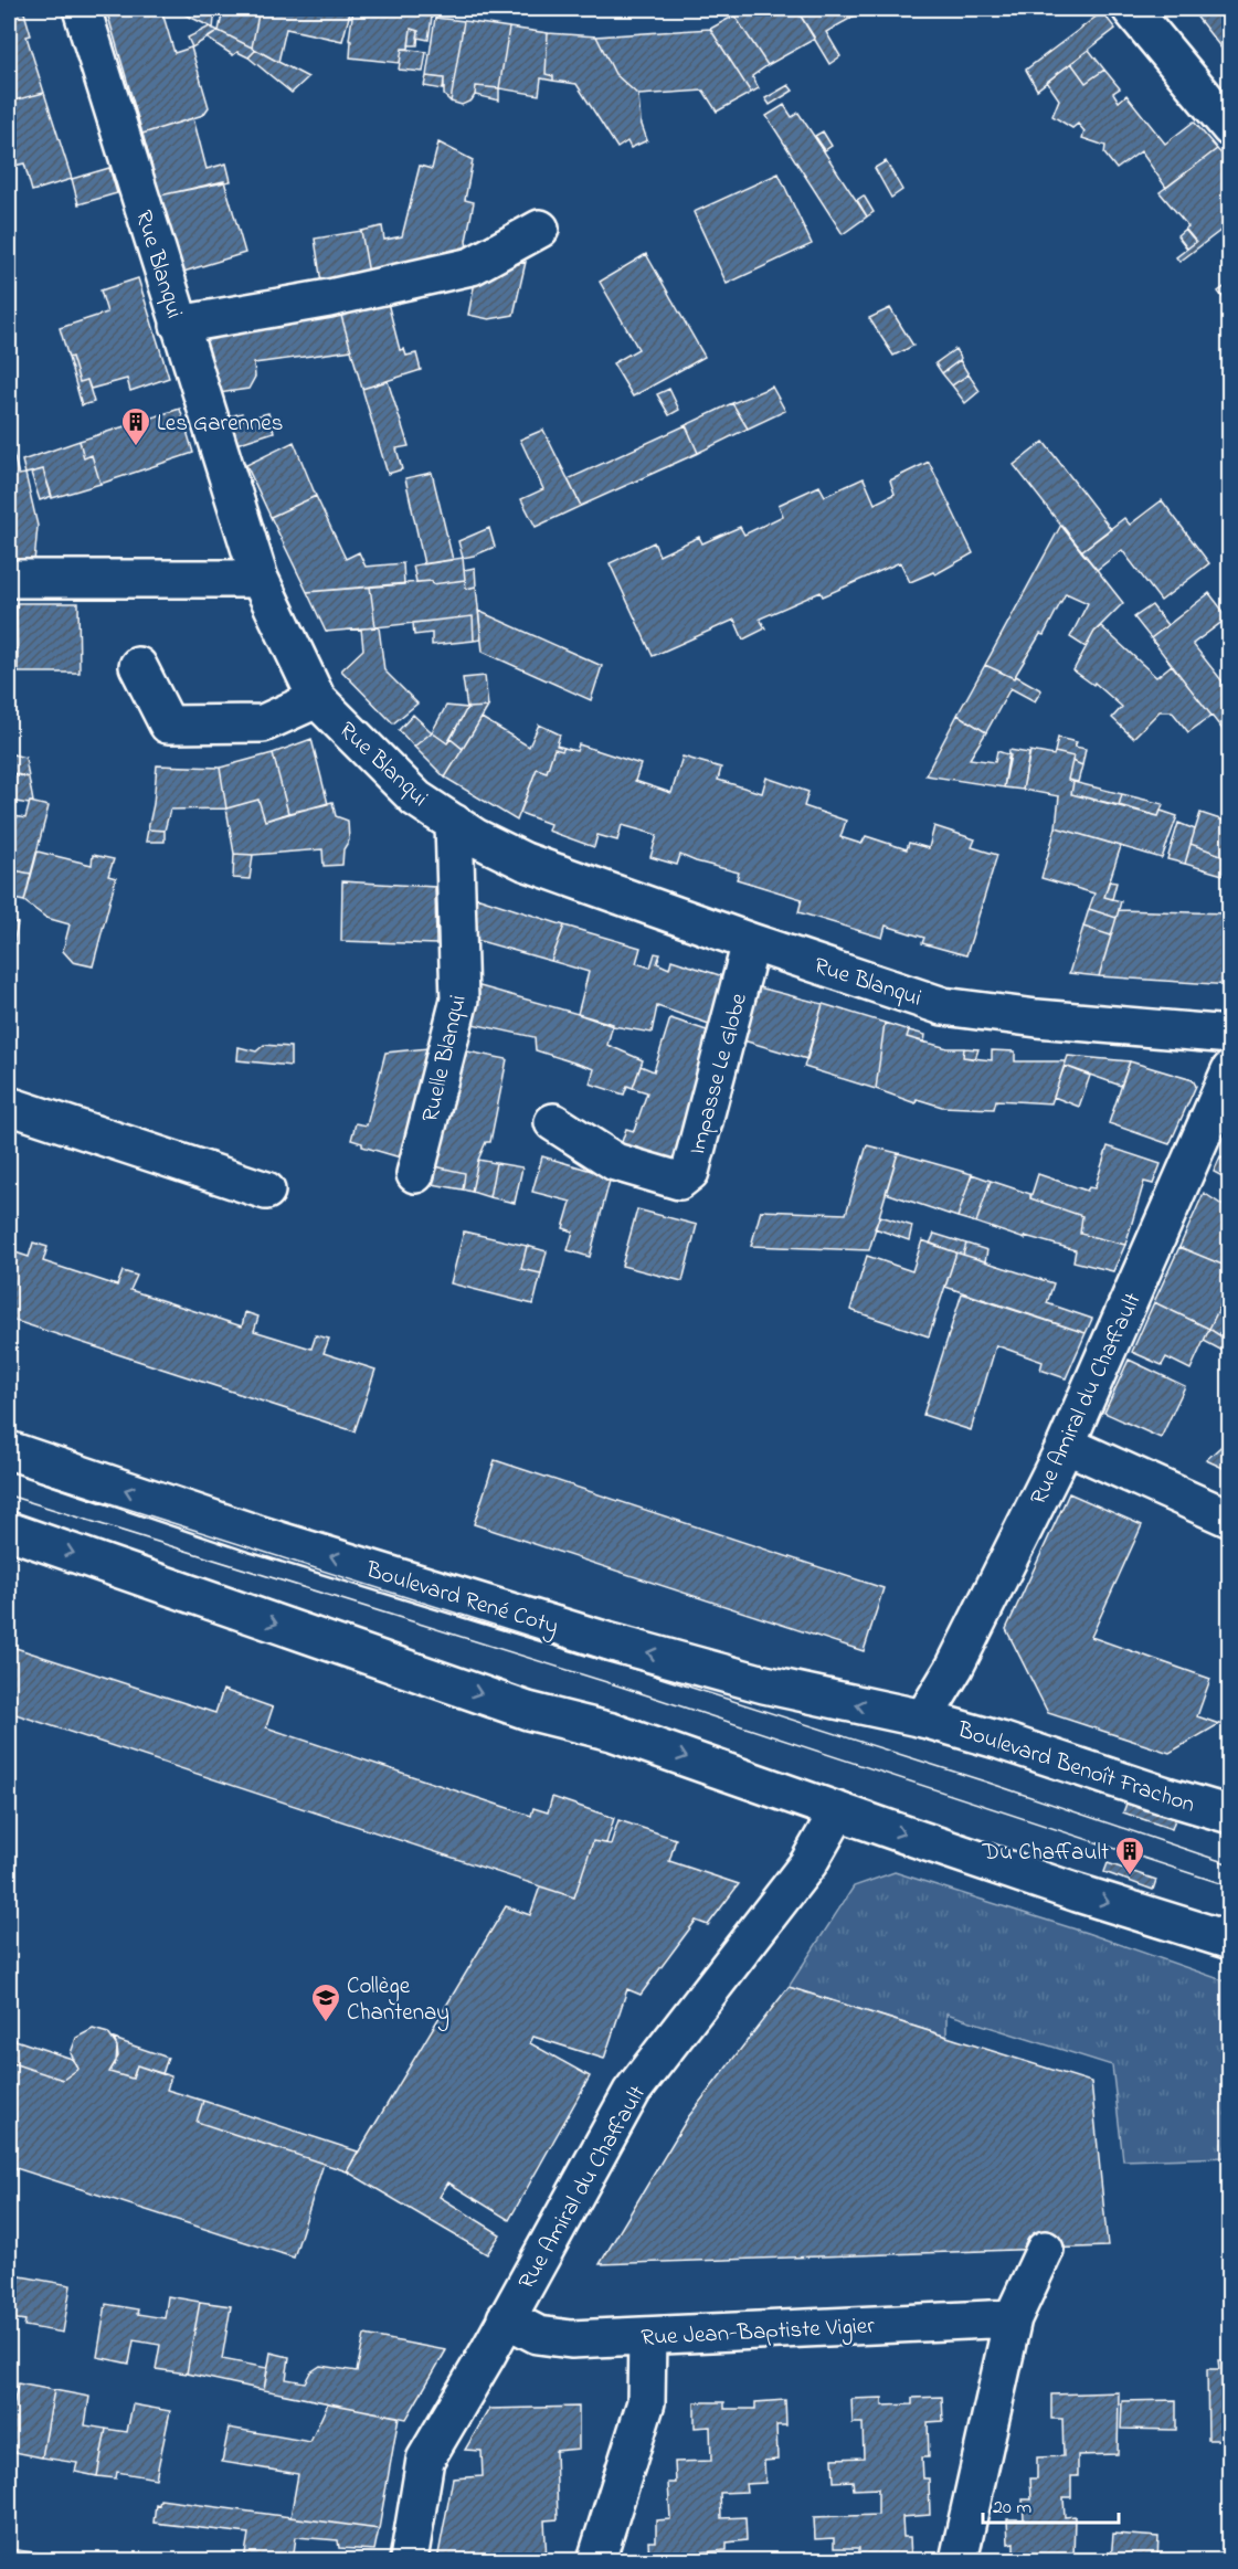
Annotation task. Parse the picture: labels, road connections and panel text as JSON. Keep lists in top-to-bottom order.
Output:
{
  "streets": {
    "street": [
      "Rue Blanqui",
      "Ruelle Blanqui",
      "Impasse Le Globe",
      "Rue Amiral du Chaffault",
      "Boulevard René Coty",
      "Boulevard Benoît Frachon",
      "Rue Jean-Baptiste Vigier"
    ]
  },
  "crossings": [
    ["Rue Blanqui", "Ruelle Blanqui"],
    ["Rue Blanqui", "Impasse Le Globe"],
    ["Rue Amiral du Chaffault", "Boulevard René Coty"],
    ["Rue Amiral du Chaffault", "Boulevard Benoît Frachon"],
    ["Rue Amiral du Chaffault", "Rue Jean-Baptiste Vigier"],
    ["Boulevard René Coty", "Boulevard Benoît Frachon"]
  ],
  "places": {
    "building": ["Les Garennes", "Du Chaffault"],
    "school or university": ["Collège Chantenay"]
  },
  "scale_bar": "20 m"
}
